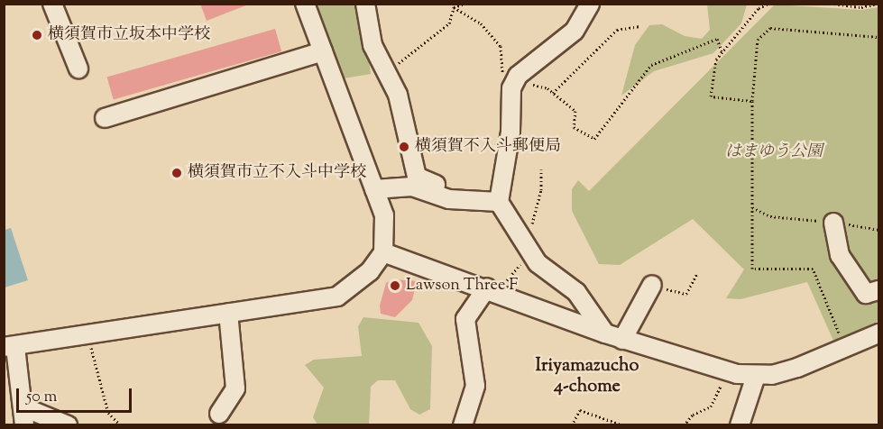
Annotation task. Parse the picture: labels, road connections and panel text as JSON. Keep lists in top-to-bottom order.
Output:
{
  "districts": ["Iriyamazucho 4-chome"],
  "parks": ["はまゆう公園"],
  "places": [
    "横須賀市立坂本中学校",
    "横須賀不入斗郵便局",
    "横須賀市立不入斗中学校",
    "Lawson Three F"
  ],
  "scale_bar": "50 m"
}
